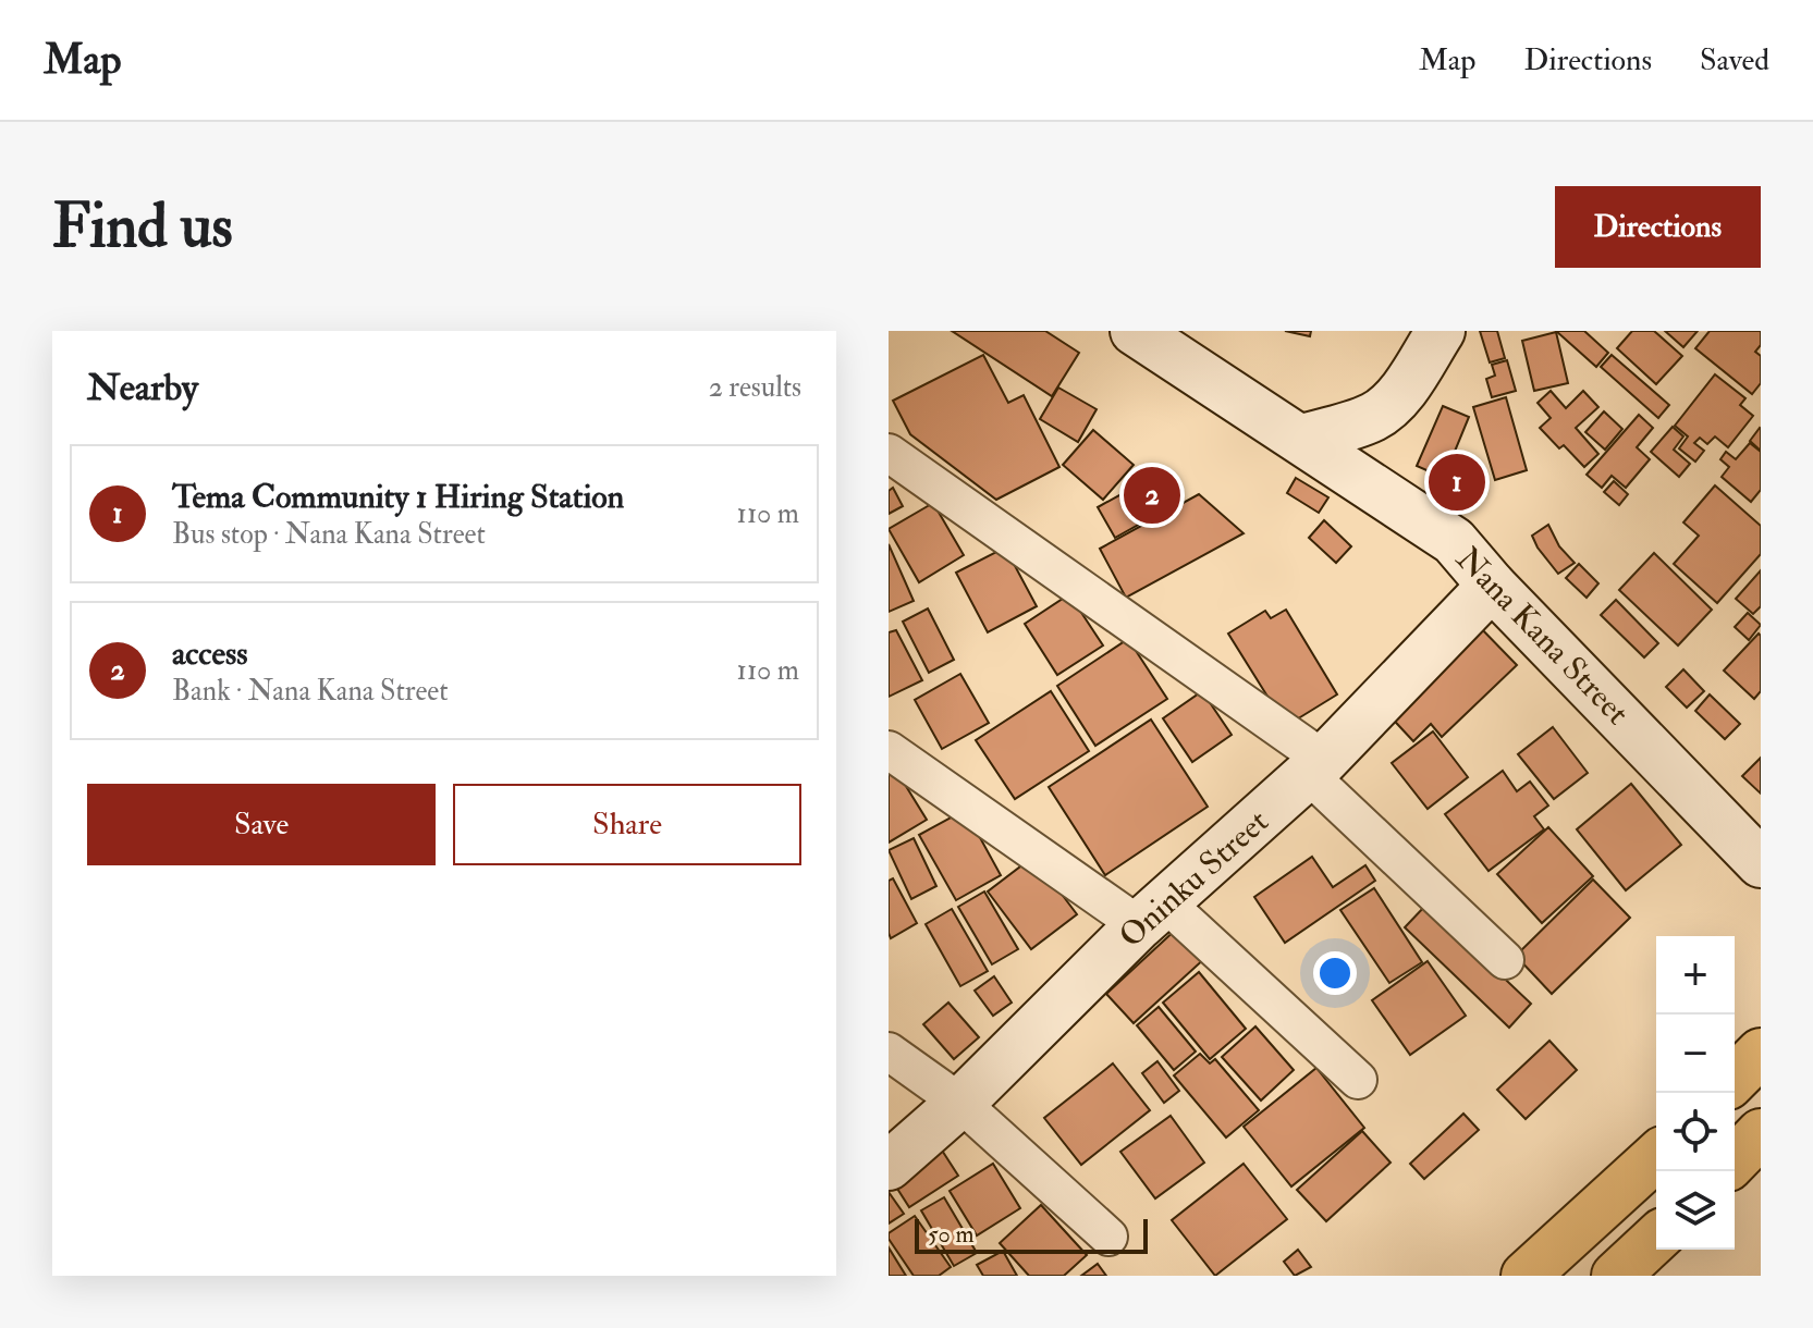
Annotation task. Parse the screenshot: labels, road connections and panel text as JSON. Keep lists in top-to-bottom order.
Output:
{
  "streets": {
    "street": ["Nana Kana Street", "Oninku Street"]
  },
  "crossings": [
    ["Nana Kana Street", "Oninku Street"]
  ],
  "scale_bar": "50 m",
  "page": {
    "header": "Map",
    "nav": ["Map", "Directions", "Saved"],
    "buttons": [
      "Directions",
      ["Save", "Share"]
    ],
    "title": "Find us",
    "heading": ["Nearby", "2 results"],
    "list": [
      {
        "mark": "1",
        "name": "Tema Community 1 Hiring Station",
        "note": "Bus stop · Nana Kana Street",
        "value": "110 m"
      },
      {
        "mark": "2",
        "name": "access",
        "note": "Bank · Nana Kana Street",
        "value": "110 m"
      }
    ],
    "pins": ["1", "2"],
    "map_buttons": ["+", "−"],
    "scale": "50 m"
  }
}
